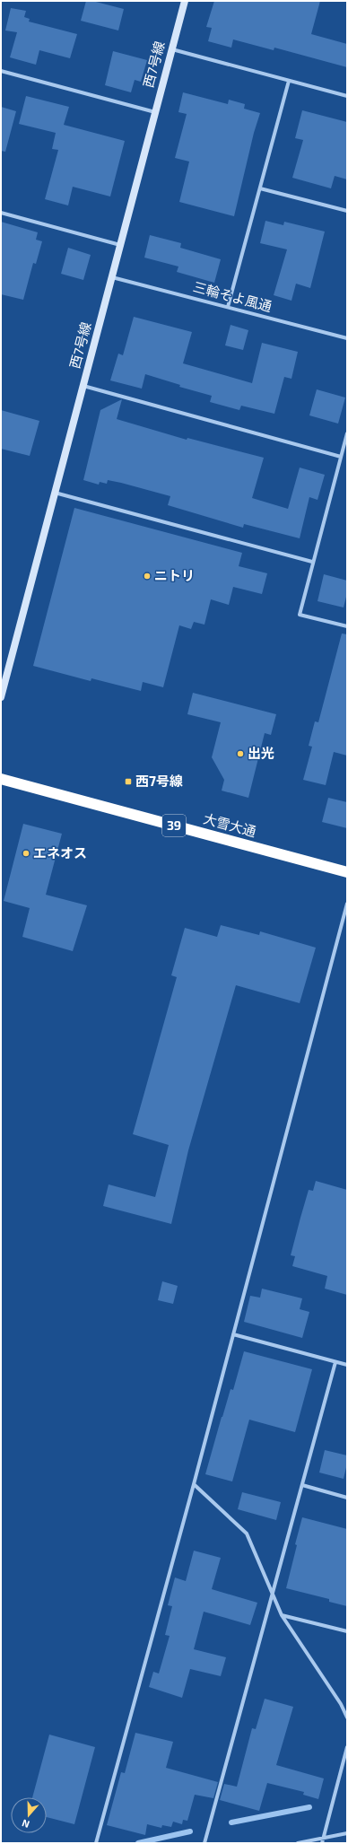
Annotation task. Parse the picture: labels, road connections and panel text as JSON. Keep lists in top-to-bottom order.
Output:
{
  "streets": {
    "highway": ["39", "大雪大通"],
    "street": ["西7号線", "三輪そよ風通"]
  },
  "crossings": [
    ["西7号線", "三輪そよ風通"]
  ],
  "places": {
    "other": ["ニトリ", "出光", "エネオス"],
    "transit": ["西7号線"]
  },
  "north": "bottom"
}
